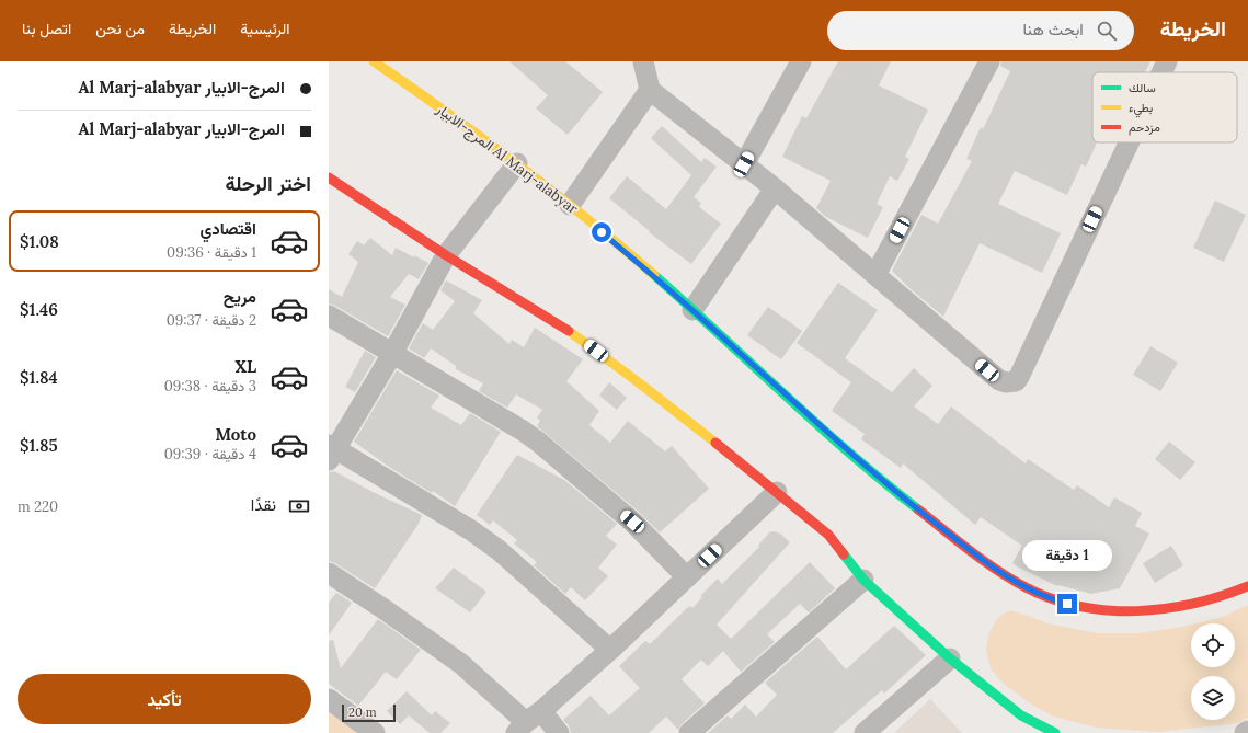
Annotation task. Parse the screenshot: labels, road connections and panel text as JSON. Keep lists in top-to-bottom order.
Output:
{
  "streets": {
    "main road": ["المرج-الابيار Al Marj-alabyar"]
  },
  "legend": ["سالك", "بطيء", "مزدحم"],
  "scale_bar": "20 m",
  "page": {
    "header": "الخريطة",
    "search": "ابحث هنا",
    "nav": [
      "الرئيسية",
      "الخريطة",
      "من نحن",
      "اتصل بنا"
    ],
    "banner": ["المرج-الابيار Al Marj-alabyar", "المرج-الابيار Al Marj-alabyar"],
    "heading": "اختر الرحلة",
    "list": [
      {
        "name": "اقتصادي",
        "note": "1 دقيقة · 09:36",
        "value": "$1.08"
      },
      {
        "name": "مريح",
        "note": "2 دقيقة · 09:37",
        "value": "$1.46"
      },
      {
        "name": "XL",
        "note": "3 دقيقة · 09:38",
        "value": "$1.84"
      },
      {
        "name": "Moto",
        "note": "4 دقيقة · 09:39",
        "value": "$1.85"
      }
    ],
    "pay": ["نقدًا", "220 m"],
    "bubble": "1 دقيقة",
    "buttons": "تأكيد",
    "scale": "20 m"
  }
}
